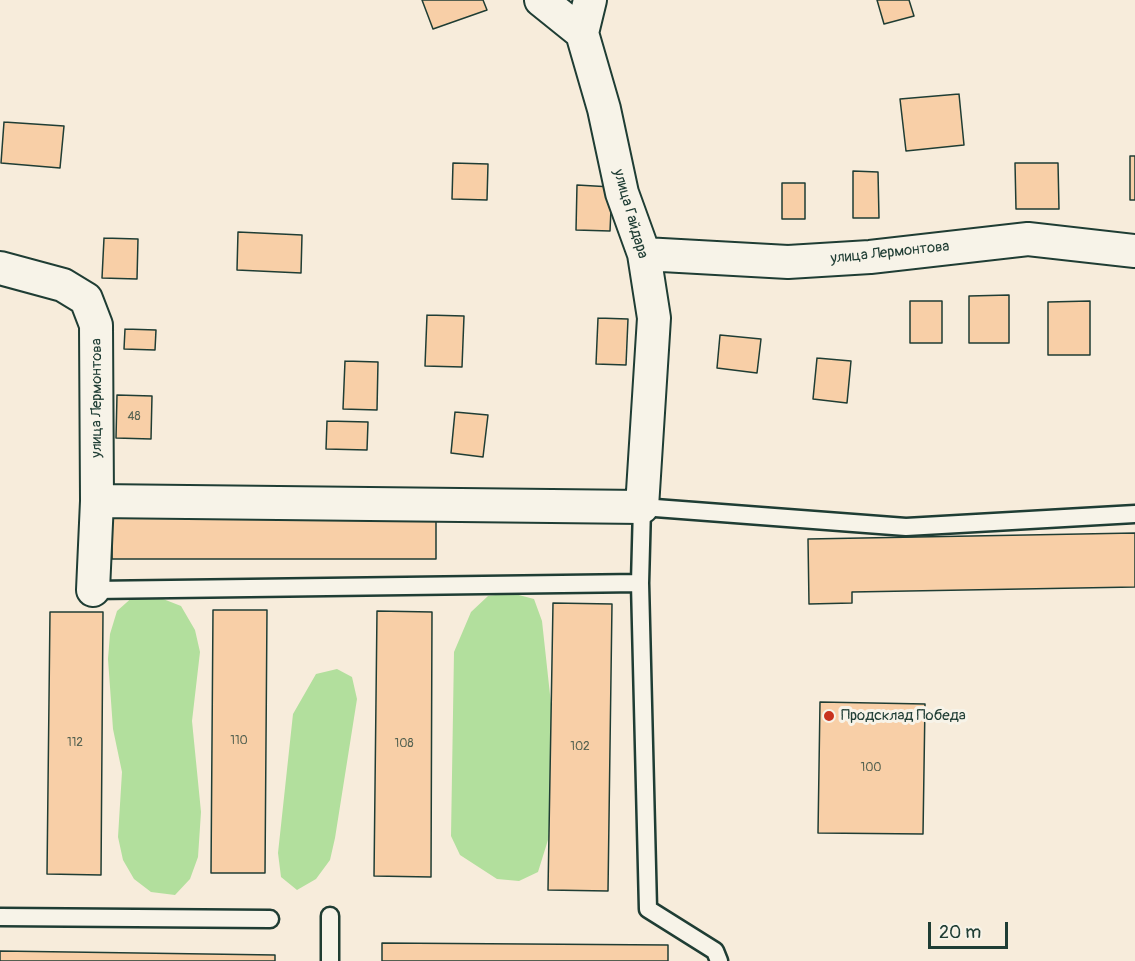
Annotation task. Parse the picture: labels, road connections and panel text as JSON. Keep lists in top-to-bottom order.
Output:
{
  "streets": {
    "street": ["улица Гайдара", "улица Лермонтова"]
  },
  "crossings": [
    ["улица Гайдара", "улица Лермонтова"]
  ],
  "places": ["Продсклад Победа"],
  "house_numbers": [
    "48",
    "110",
    "112",
    "108",
    "102",
    "100"
  ],
  "scale_bar": "20 m"
}
